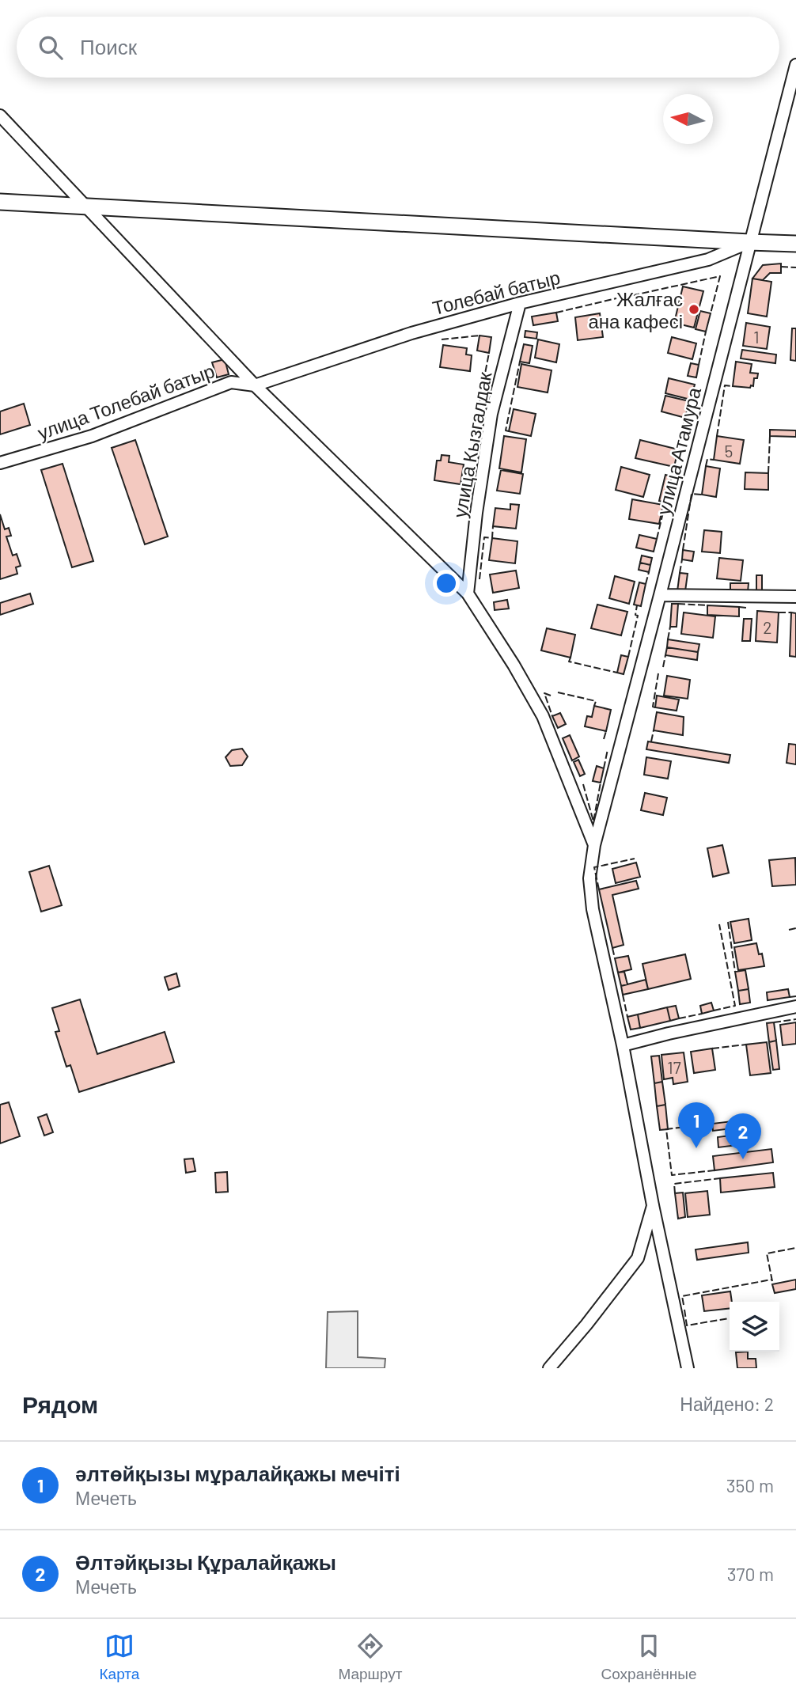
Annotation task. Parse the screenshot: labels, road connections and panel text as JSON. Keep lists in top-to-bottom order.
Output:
{
  "streets": {
    "street": [
      "Толебай батыр",
      "улица Толебай батыр",
      "улица Кызгалдак",
      "улица Атамура"
    ]
  },
  "crossings": [
    ["Толебай батыр", "улица Толебай батыр"],
    ["Толебай батыр", "улица Кызгалдак"],
    ["Толебай батыр", "улица Атамура"]
  ],
  "places": ["Жалғас ана кафесі"],
  "house_numbers": [
    "1",
    "5",
    "2",
    "17"
  ],
  "north": "left",
  "page": {
    "search": "Поиск",
    "pins": ["1", "2"],
    "heading": ["Рядом", "Найдено: 2"],
    "list": [
      {
        "mark": "1",
        "name": "әлтөйқызы мұралайқажы мечіті",
        "note": "Мечеть",
        "value": "350 m"
      },
      {
        "mark": "2",
        "name": "Әлтәйқызы Құралайқажы",
        "note": "Мечеть",
        "value": "370 m"
      }
    ],
    "nav": ["Карта", "Маршрут", "Сохранённые"]
  }
}
